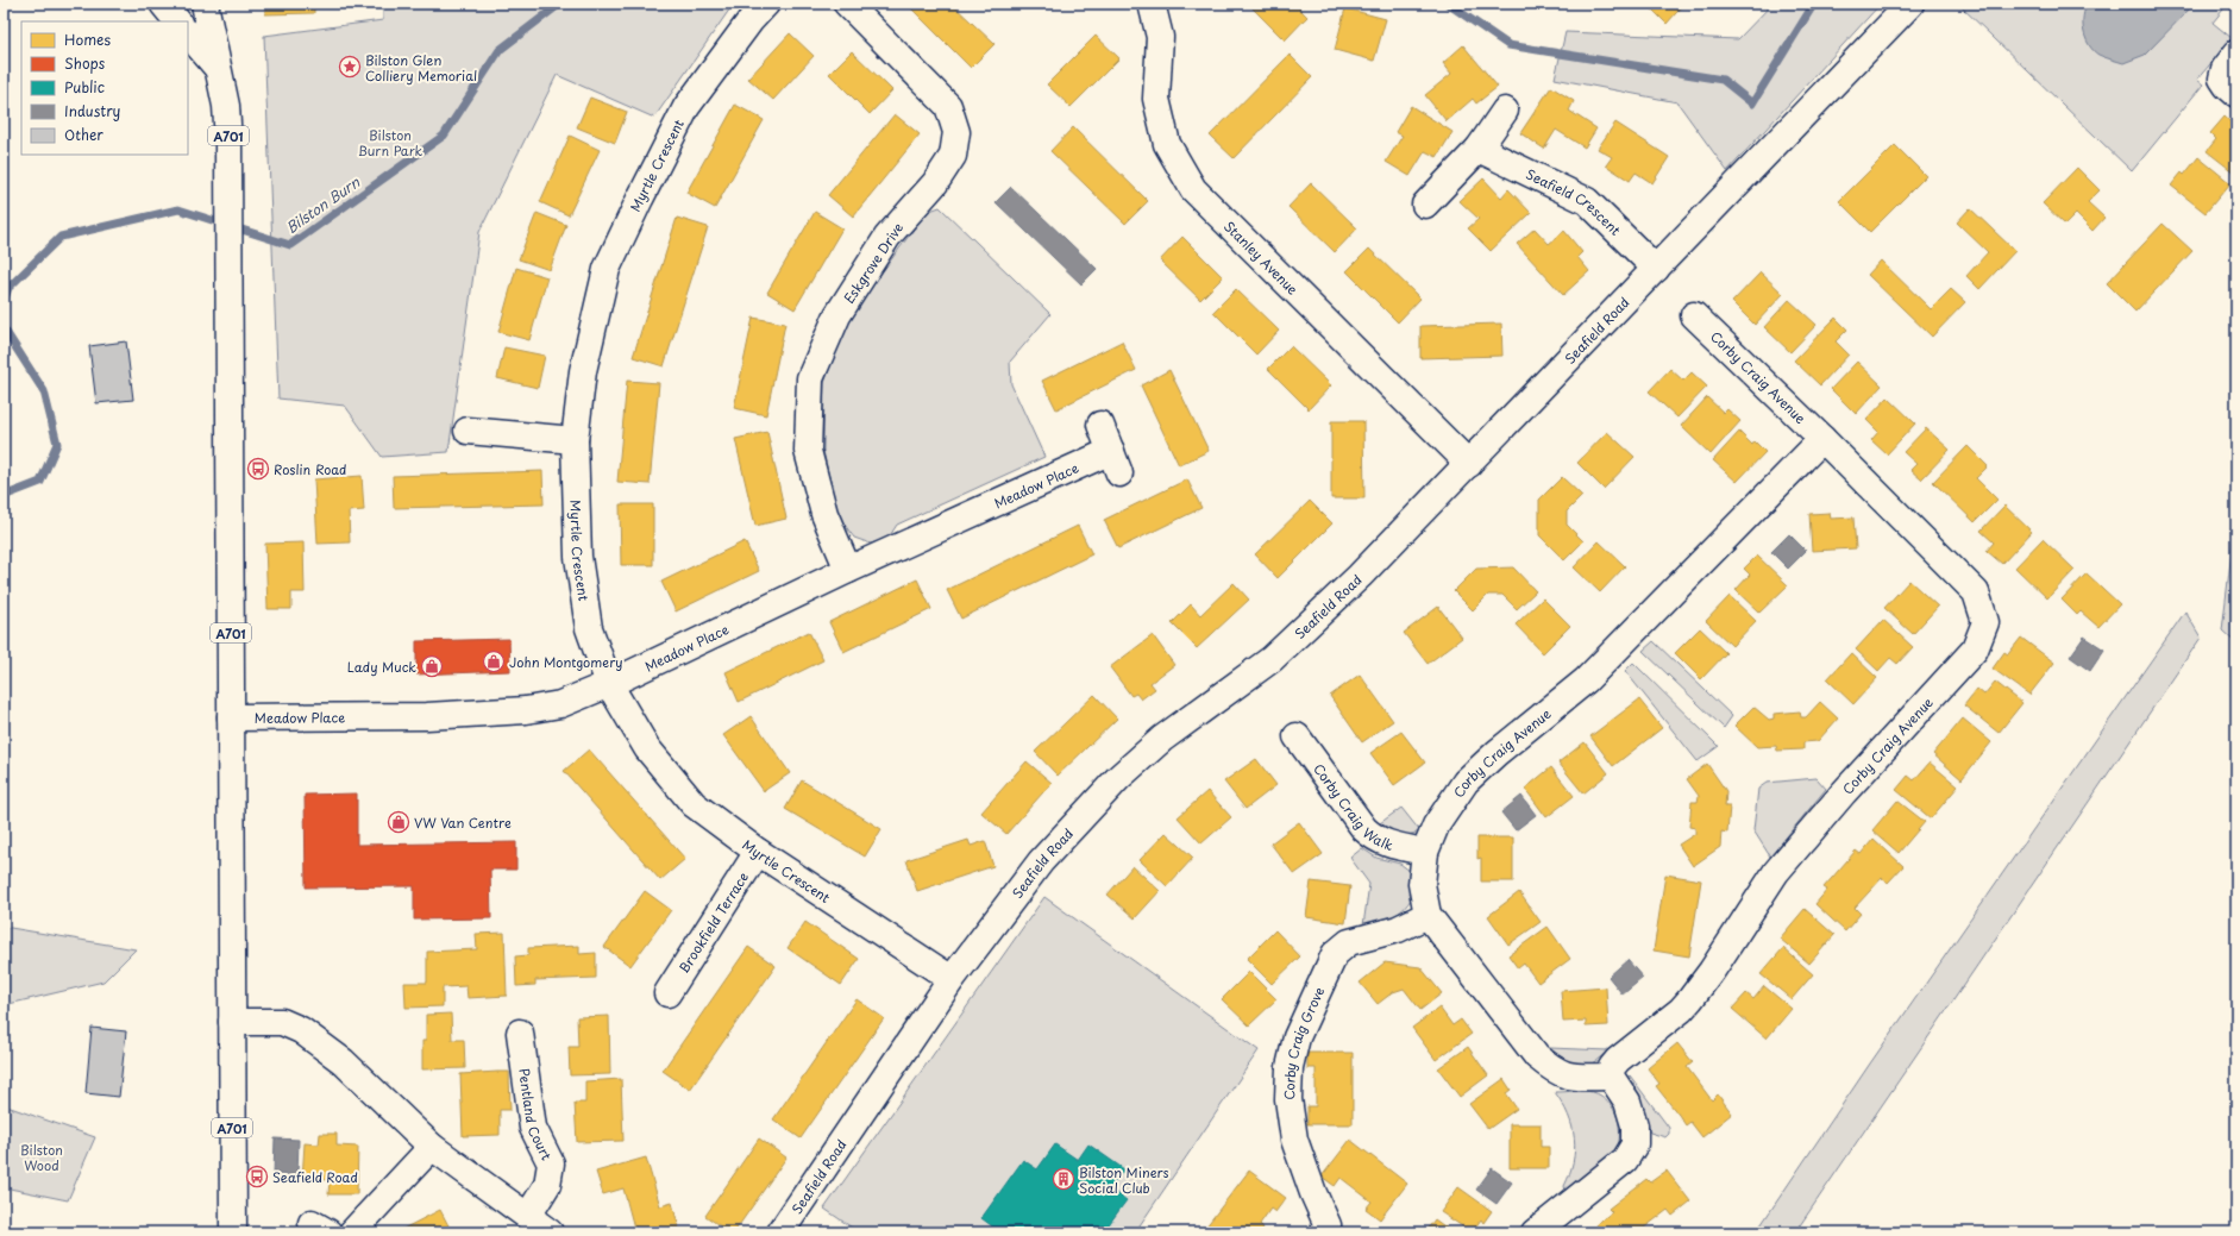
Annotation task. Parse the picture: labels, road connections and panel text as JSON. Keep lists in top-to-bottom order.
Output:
{
  "streets": {
    "street": [
      "A701",
      "Myrtle Crescent",
      "Seafield Crescent",
      "Stanley Avenue",
      "Eskgrove Drive",
      "Seafield Road",
      "Corby Craig Avenue",
      "Meadow Place",
      "Corby Craig Walk",
      "Brookfield Terrace",
      "Corby Craig Grove",
      "Pentland Court"
    ]
  },
  "crossings": [
    ["A701", "Meadow Place"],
    ["Myrtle Crescent", "Seafield Road"],
    ["Myrtle Crescent", "Meadow Place"],
    ["Myrtle Crescent", "Brookfield Terrace"],
    ["Seafield Crescent", "Seafield Road"],
    ["Stanley Avenue", "Seafield Road"],
    ["Eskgrove Drive", "Meadow Place"],
    ["Corby Craig Avenue", "Corby Craig Walk"],
    ["Corby Craig Avenue", "Corby Craig Grove"]
  ],
  "water": ["Bilston Burn"],
  "parks": ["Bilston Burn Park", "Bilston Wood"],
  "places": {
    "place": ["Bilston Glen Colliery Memorial"],
    "bus stop": ["Roslin Road", "Seafield Road"],
    "shop": ["John Montgomery", "Lady Muck", "VW Van Centre"],
    "building": ["Bilston Miners Social Club"]
  },
  "legend": [
    "Homes",
    "Shops",
    "Public",
    "Industry",
    "Other"
  ]
}
